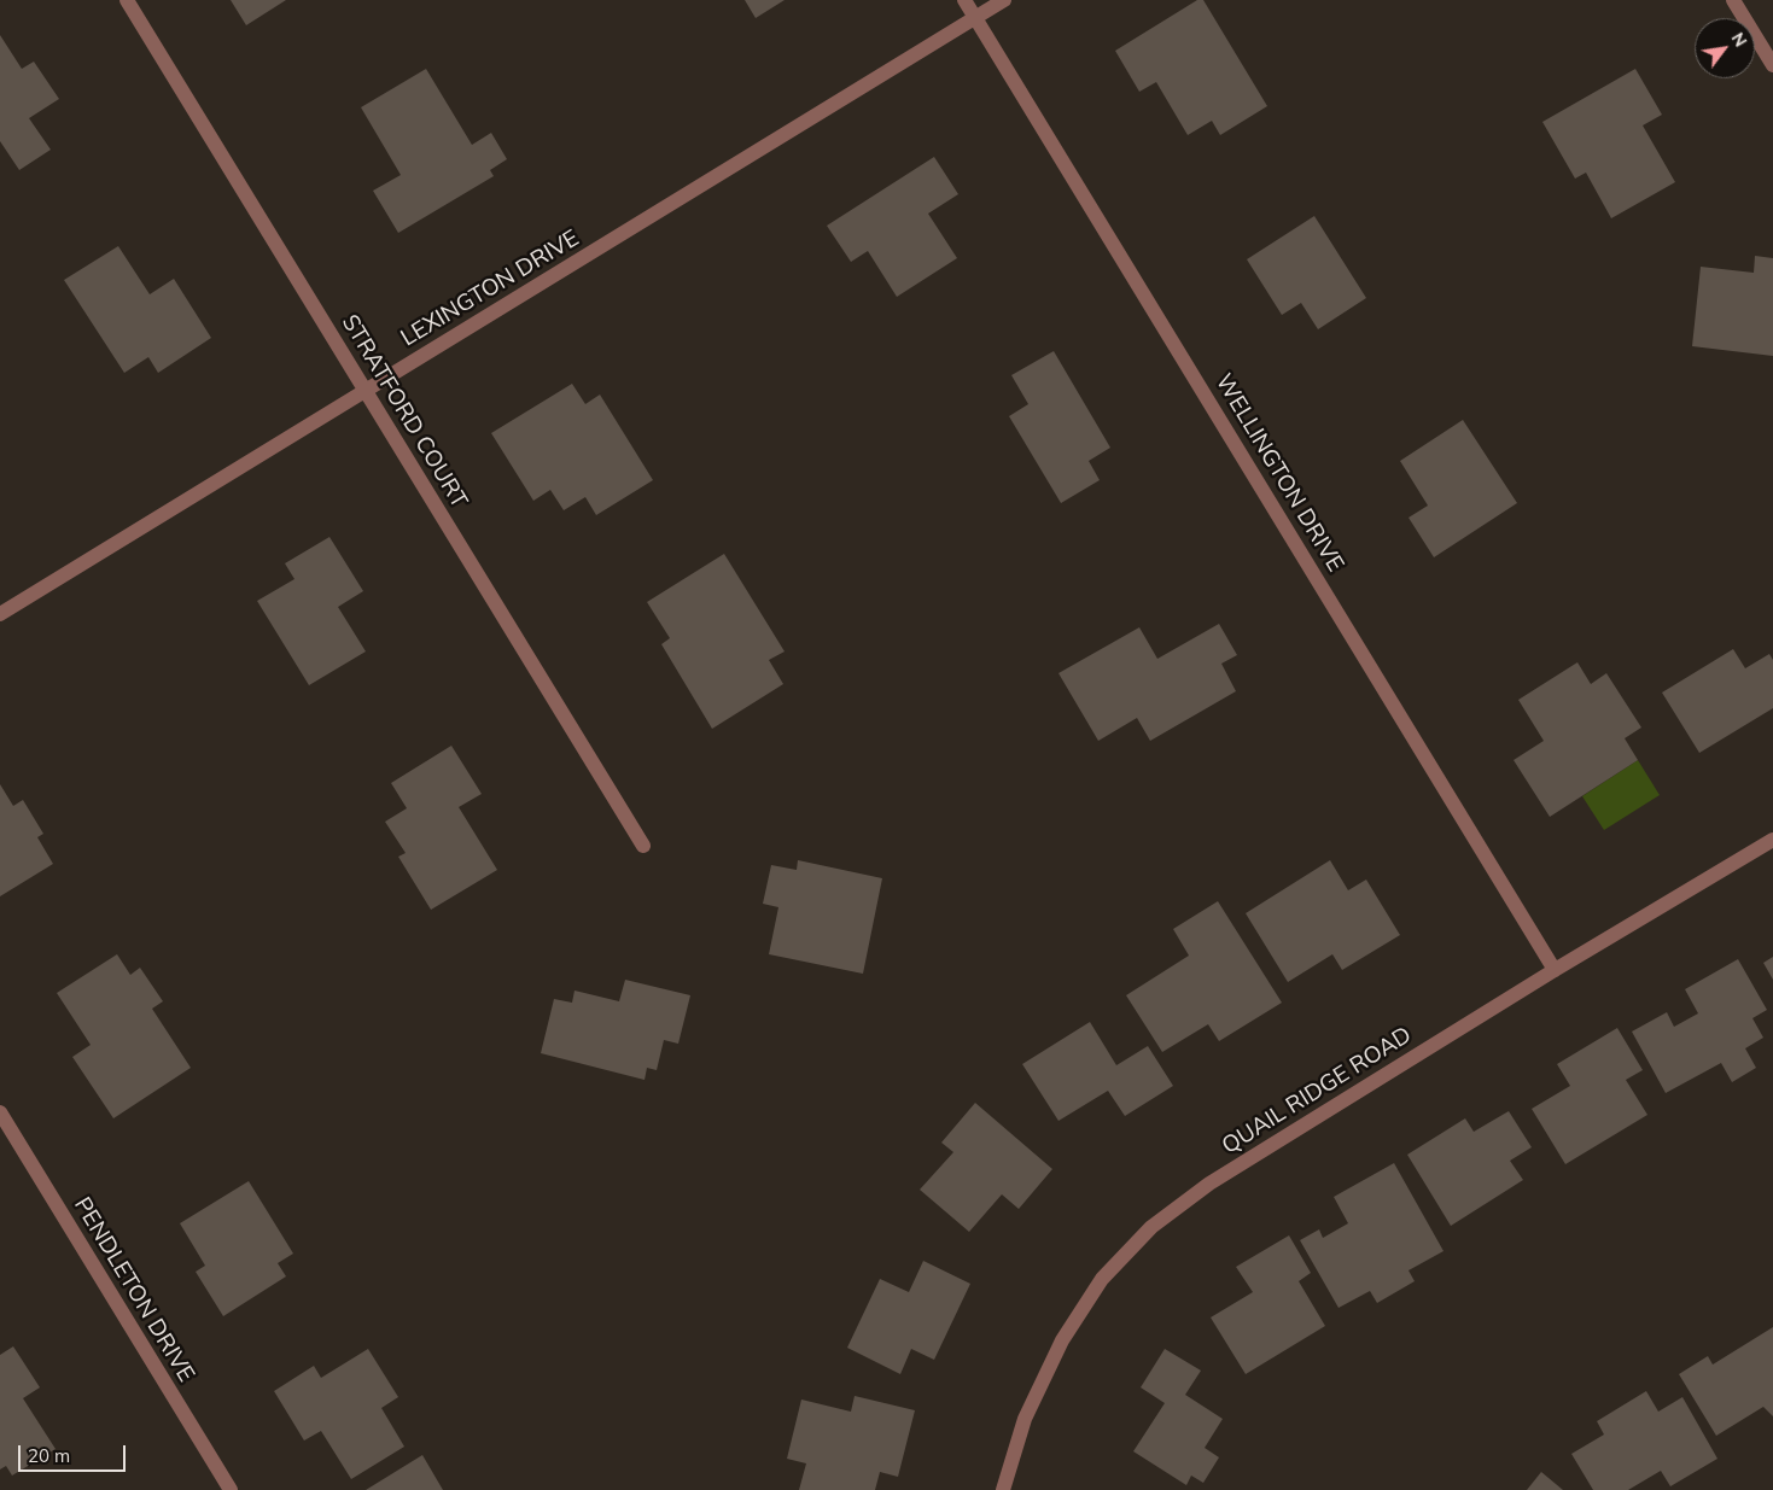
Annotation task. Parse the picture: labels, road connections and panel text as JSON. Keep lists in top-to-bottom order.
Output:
{
  "streets": {
    "street": [
      "LEXINGTON DRIVE",
      "STRATFORD COURT",
      "WELLINGTON DRIVE",
      "QUAIL RIDGE ROAD",
      "PENDLETON DRIVE"
    ]
  },
  "crossings": [
    ["LEXINGTON DRIVE", "STRATFORD COURT"],
    ["LEXINGTON DRIVE", "WELLINGTON DRIVE"],
    ["WELLINGTON DRIVE", "QUAIL RIDGE ROAD"]
  ],
  "scale_bar": "20 m",
  "north": "top right"
}
